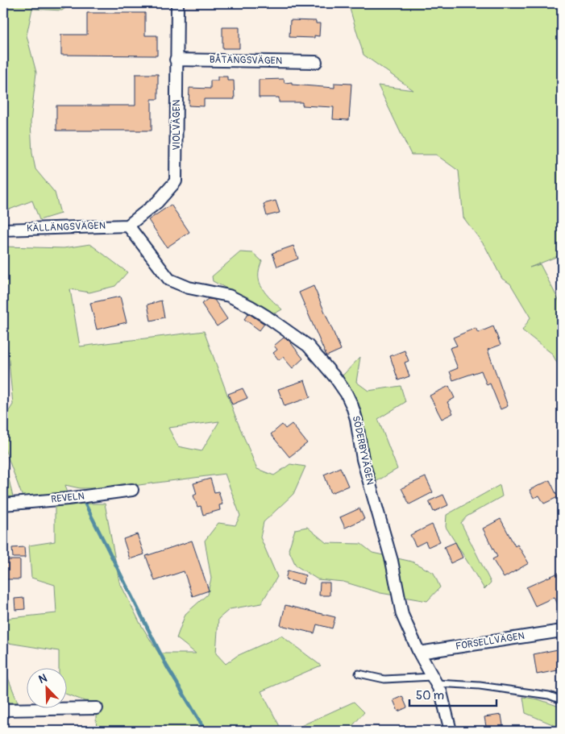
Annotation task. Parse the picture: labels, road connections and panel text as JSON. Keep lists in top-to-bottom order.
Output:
{
  "streets": {
    "street": [
      "BÅTÄNGSVÄGEN",
      "VIOLVÄGEN",
      "KÄLLÄNGSVÄGEN",
      "SÖDERBYVÄGEN",
      "REVELN",
      "FORSELLVÄGEN"
    ]
  },
  "crossings": [
    ["BÅTÄNGSVÄGEN", "VIOLVÄGEN"],
    ["VIOLVÄGEN", "KÄLLÄNGSVÄGEN"],
    ["VIOLVÄGEN", "SÖDERBYVÄGEN"],
    ["KÄLLÄNGSVÄGEN", "SÖDERBYVÄGEN"],
    ["SÖDERBYVÄGEN", "FORSELLVÄGEN"]
  ],
  "scale_bar": "50 m",
  "north": "top left"
}
